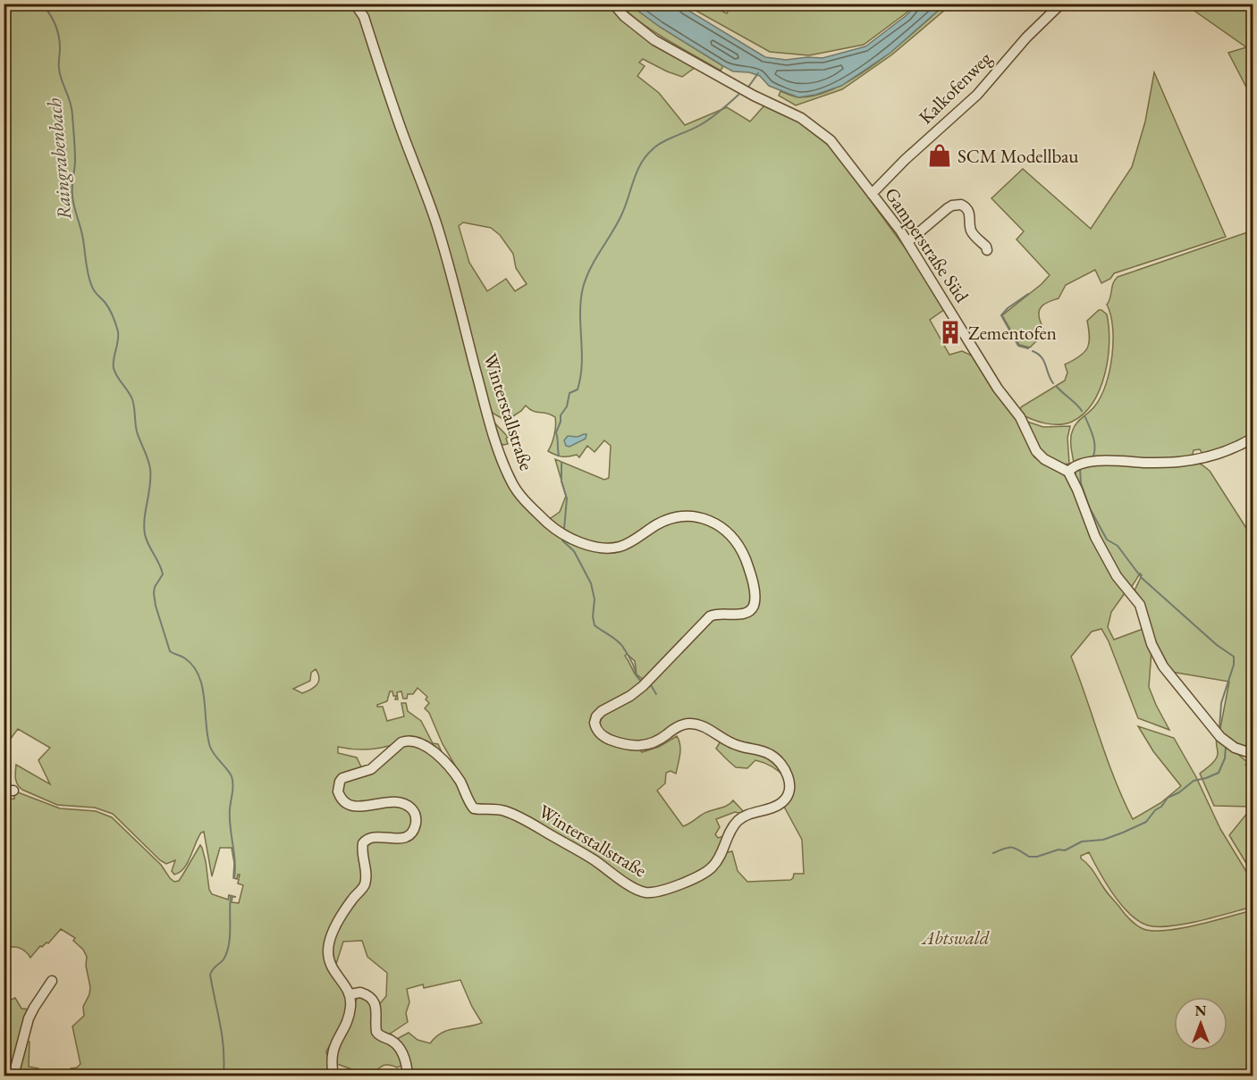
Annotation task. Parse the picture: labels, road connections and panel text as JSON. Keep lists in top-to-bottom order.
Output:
{
  "streets": {
    "street": ["Kalkofenweg", "Gamperstraße Süd", "Winterstallstraße"]
  },
  "crossings": [
    ["Kalkofenweg", "Gamperstraße Süd"]
  ],
  "water": ["Raingrabenbach"],
  "parks": ["Abtswald"],
  "places": {
    "shop": ["SCM Modellbau"],
    "building": ["Zementofen"]
  },
  "north": "top"
}
